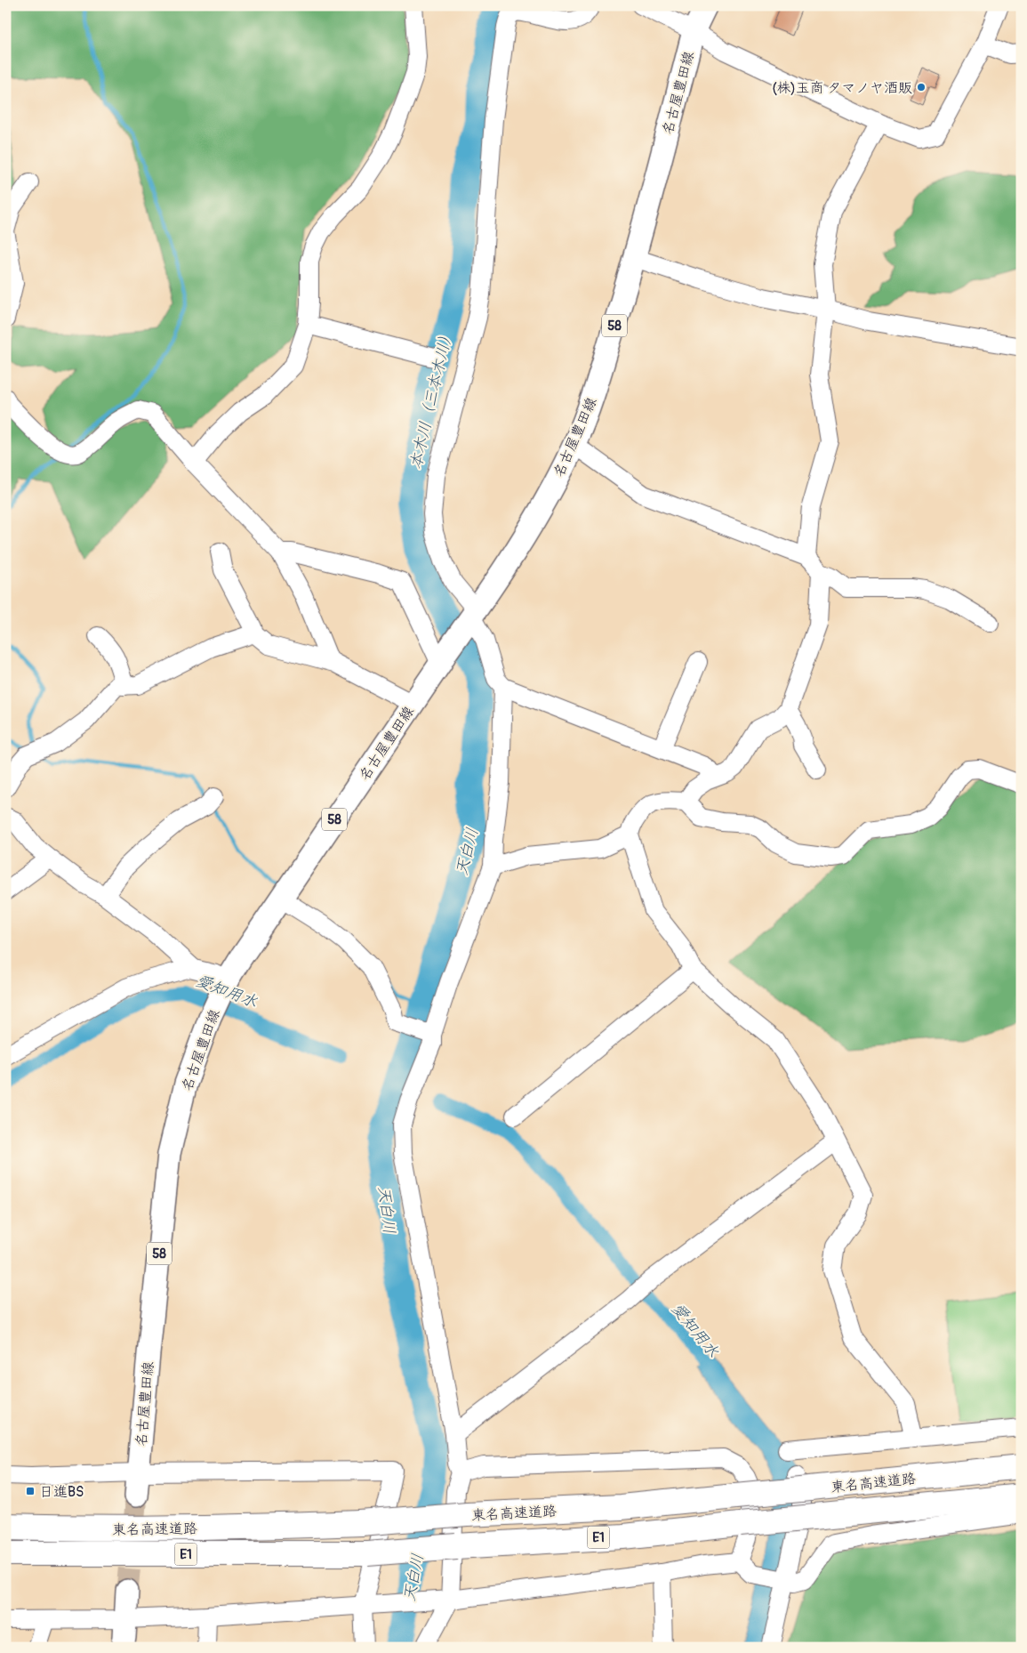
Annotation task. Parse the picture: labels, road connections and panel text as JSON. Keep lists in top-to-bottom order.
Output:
{
  "streets": {
    "highway": ["東名高速道路", "E1"],
    "main road": ["名古屋豊田線", "58"]
  },
  "water": ["本木川（三本木川）", "天白川", "愛知用水"],
  "places": {
    "other": ["(株)玉商 タマノヤ酒販"],
    "transit": ["日進BS"]
  }
}
